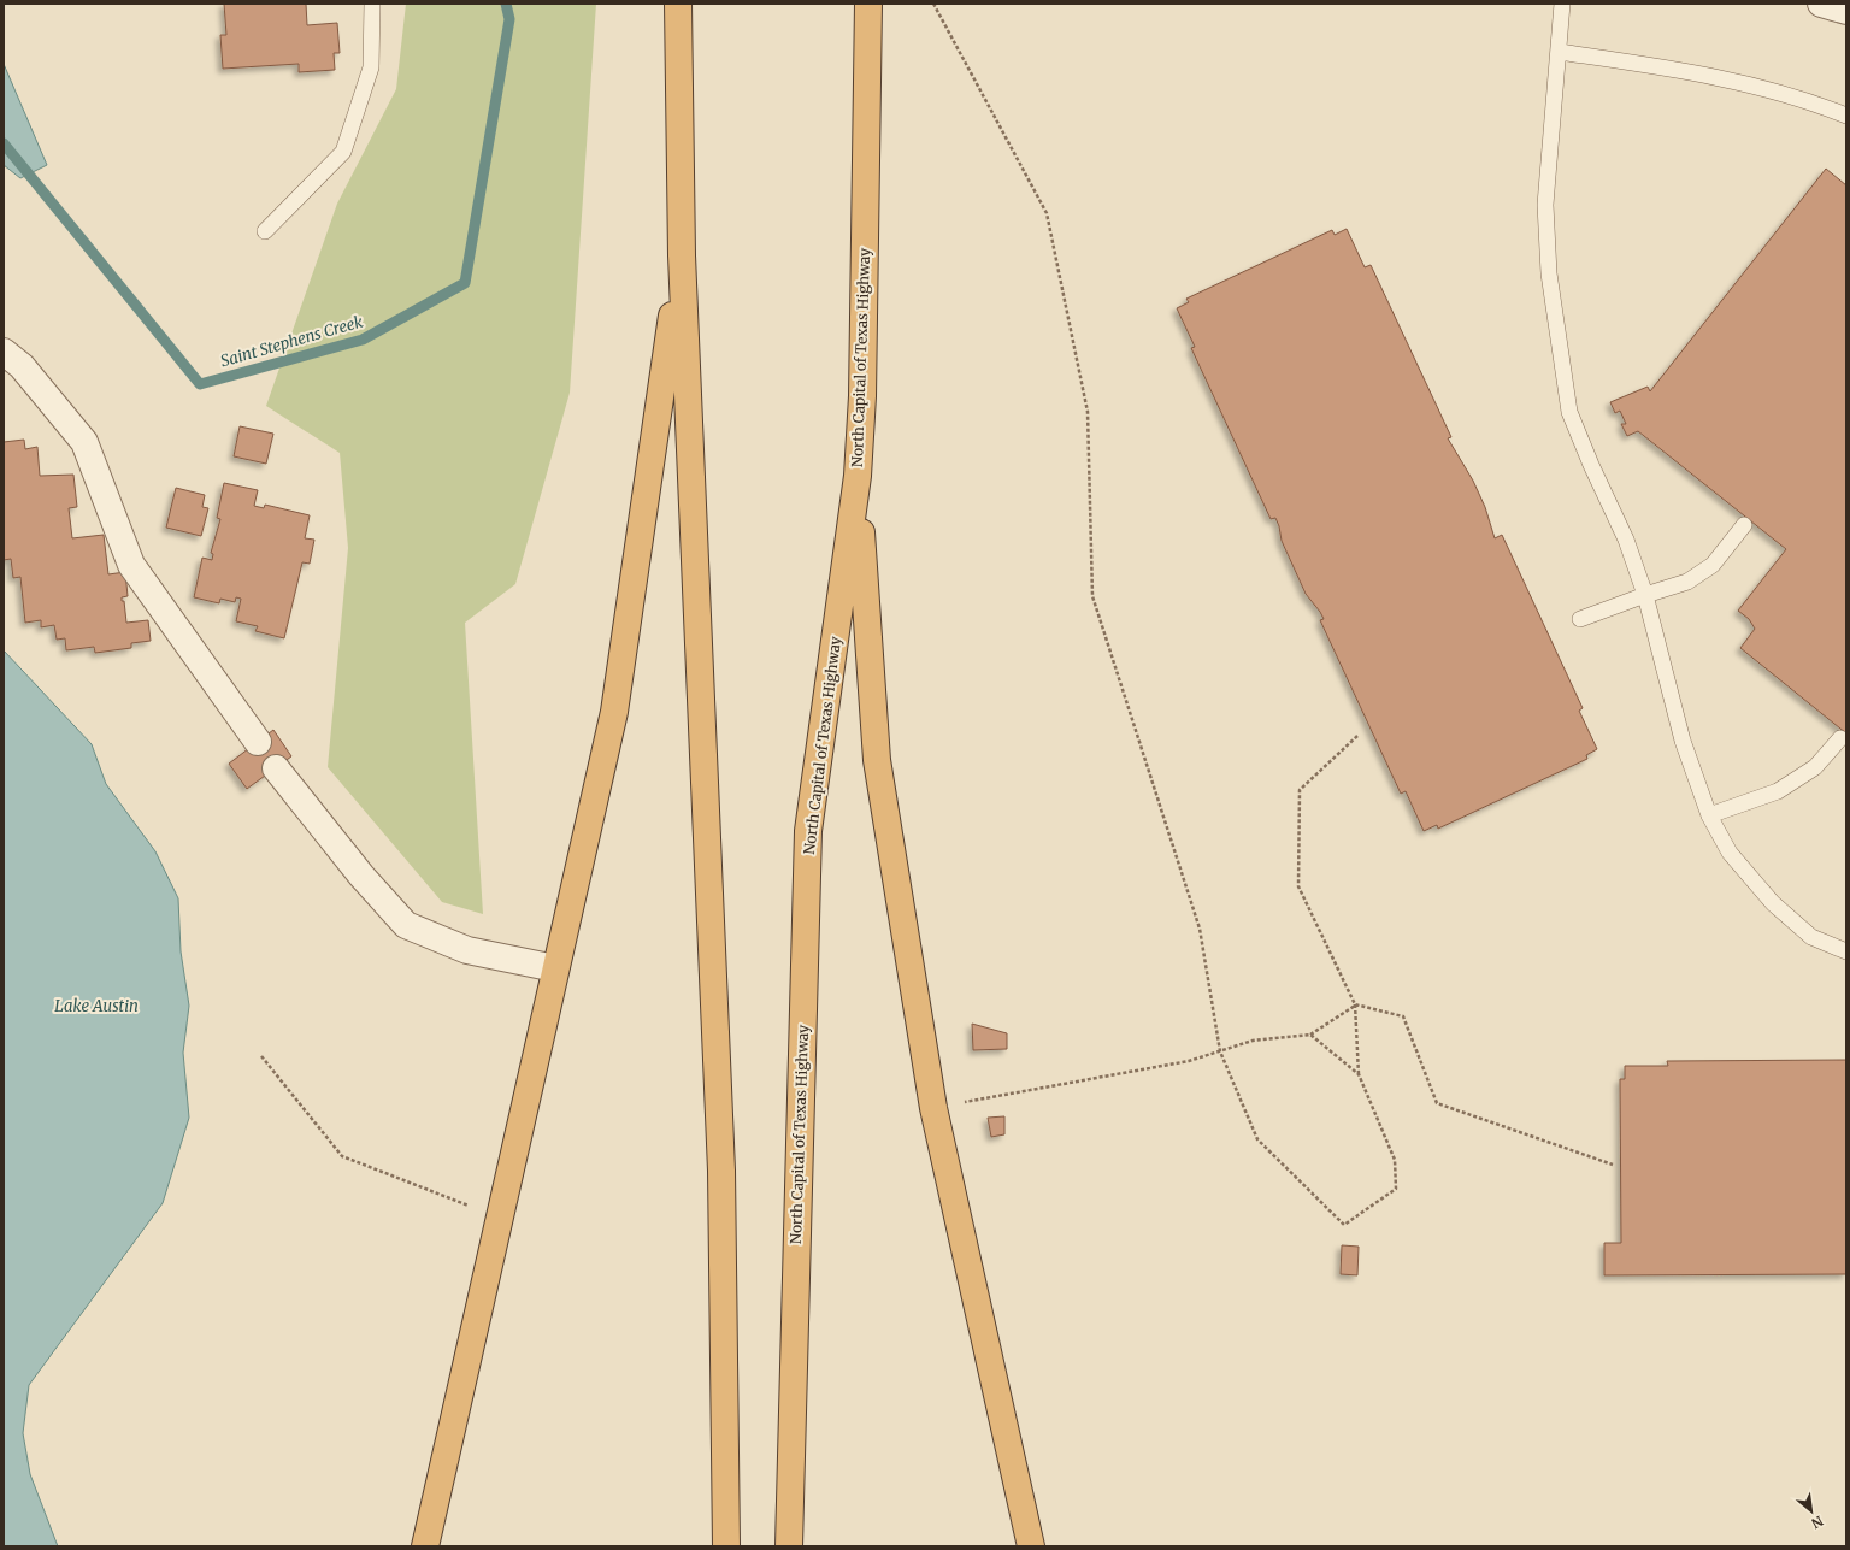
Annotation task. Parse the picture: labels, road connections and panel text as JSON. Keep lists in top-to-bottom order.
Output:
{
  "streets": {
    "highway": ["North Capital of Texas Highway"]
  },
  "water": ["Saint Stephens Creek", "Lake Austin"],
  "north": "bottom right"
}
